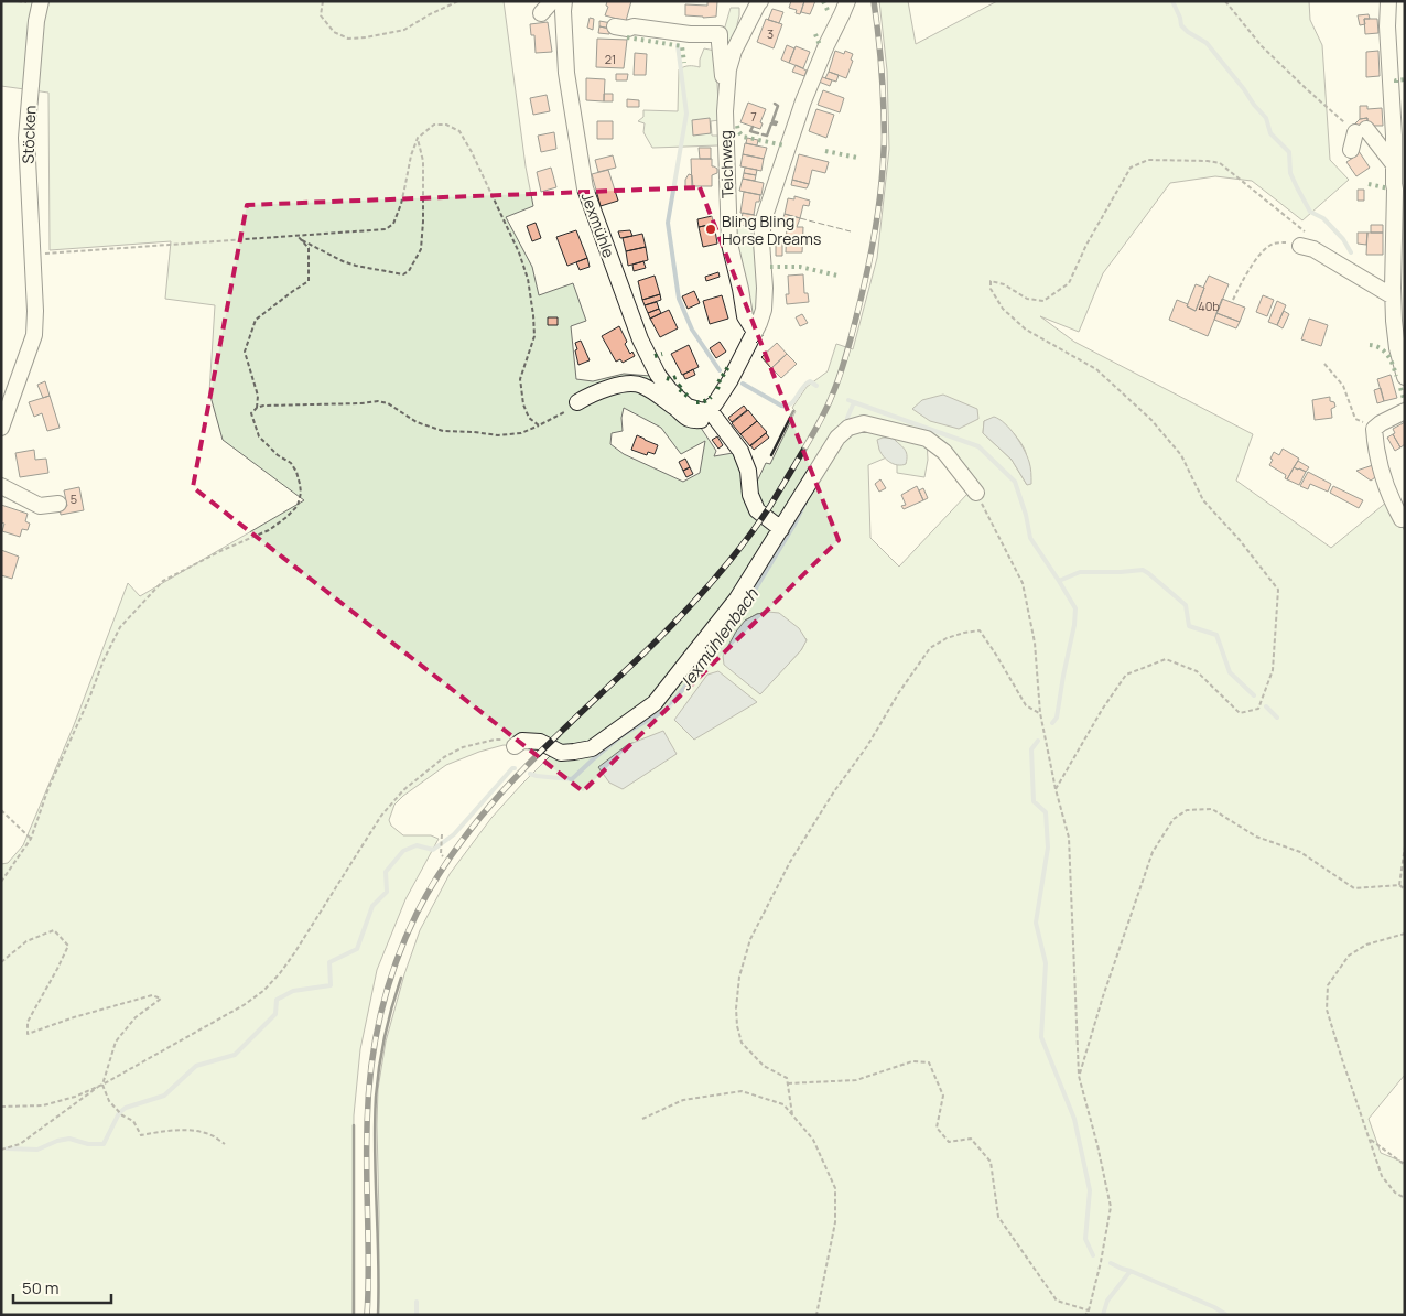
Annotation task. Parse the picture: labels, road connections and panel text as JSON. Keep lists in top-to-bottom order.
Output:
{
  "streets": {
    "street": ["Stöcken", "Teichweg", "Jexmühle"]
  },
  "water": ["Jexmühlenbach"],
  "places": ["Bling Bling Horse Dreams"],
  "house_numbers": [
    "3",
    "21",
    "7",
    "40b",
    "5"
  ],
  "scale_bar": "50 m"
}
